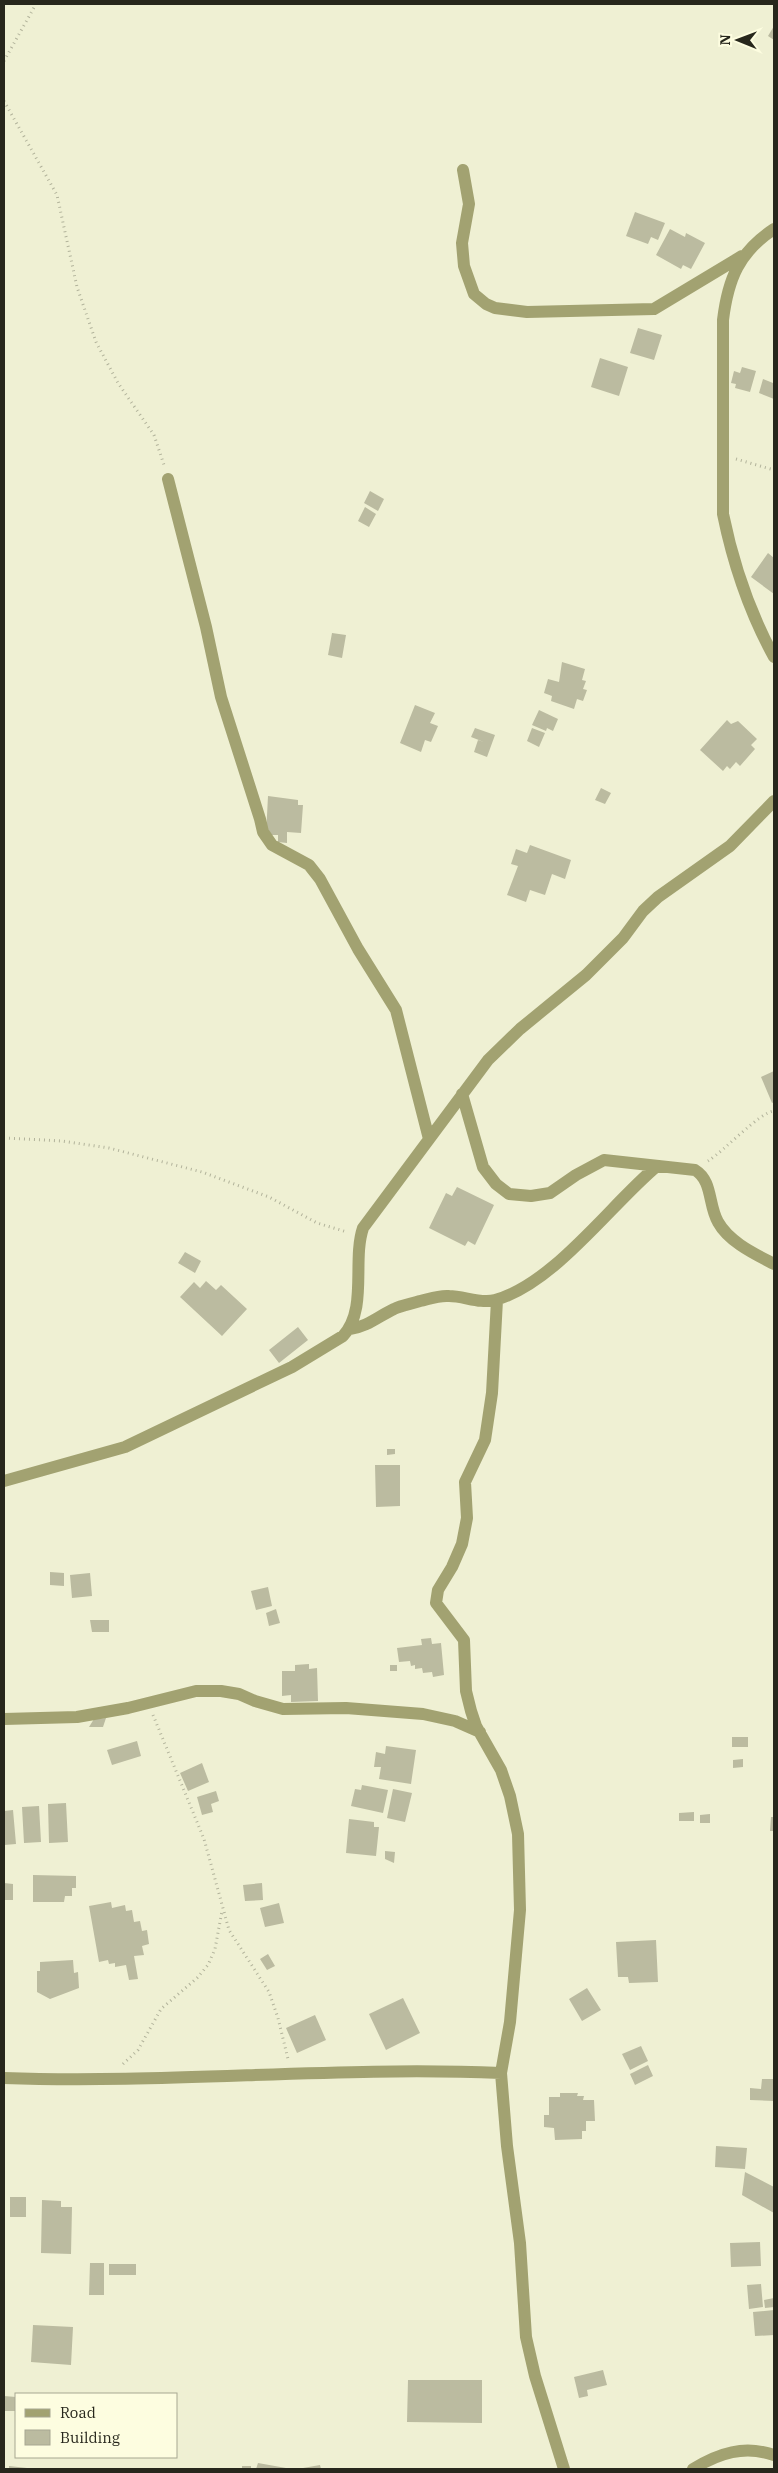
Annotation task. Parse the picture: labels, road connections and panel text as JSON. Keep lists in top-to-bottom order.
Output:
{
  "legend": ["Road", "Building"],
  "north": "left"
}
